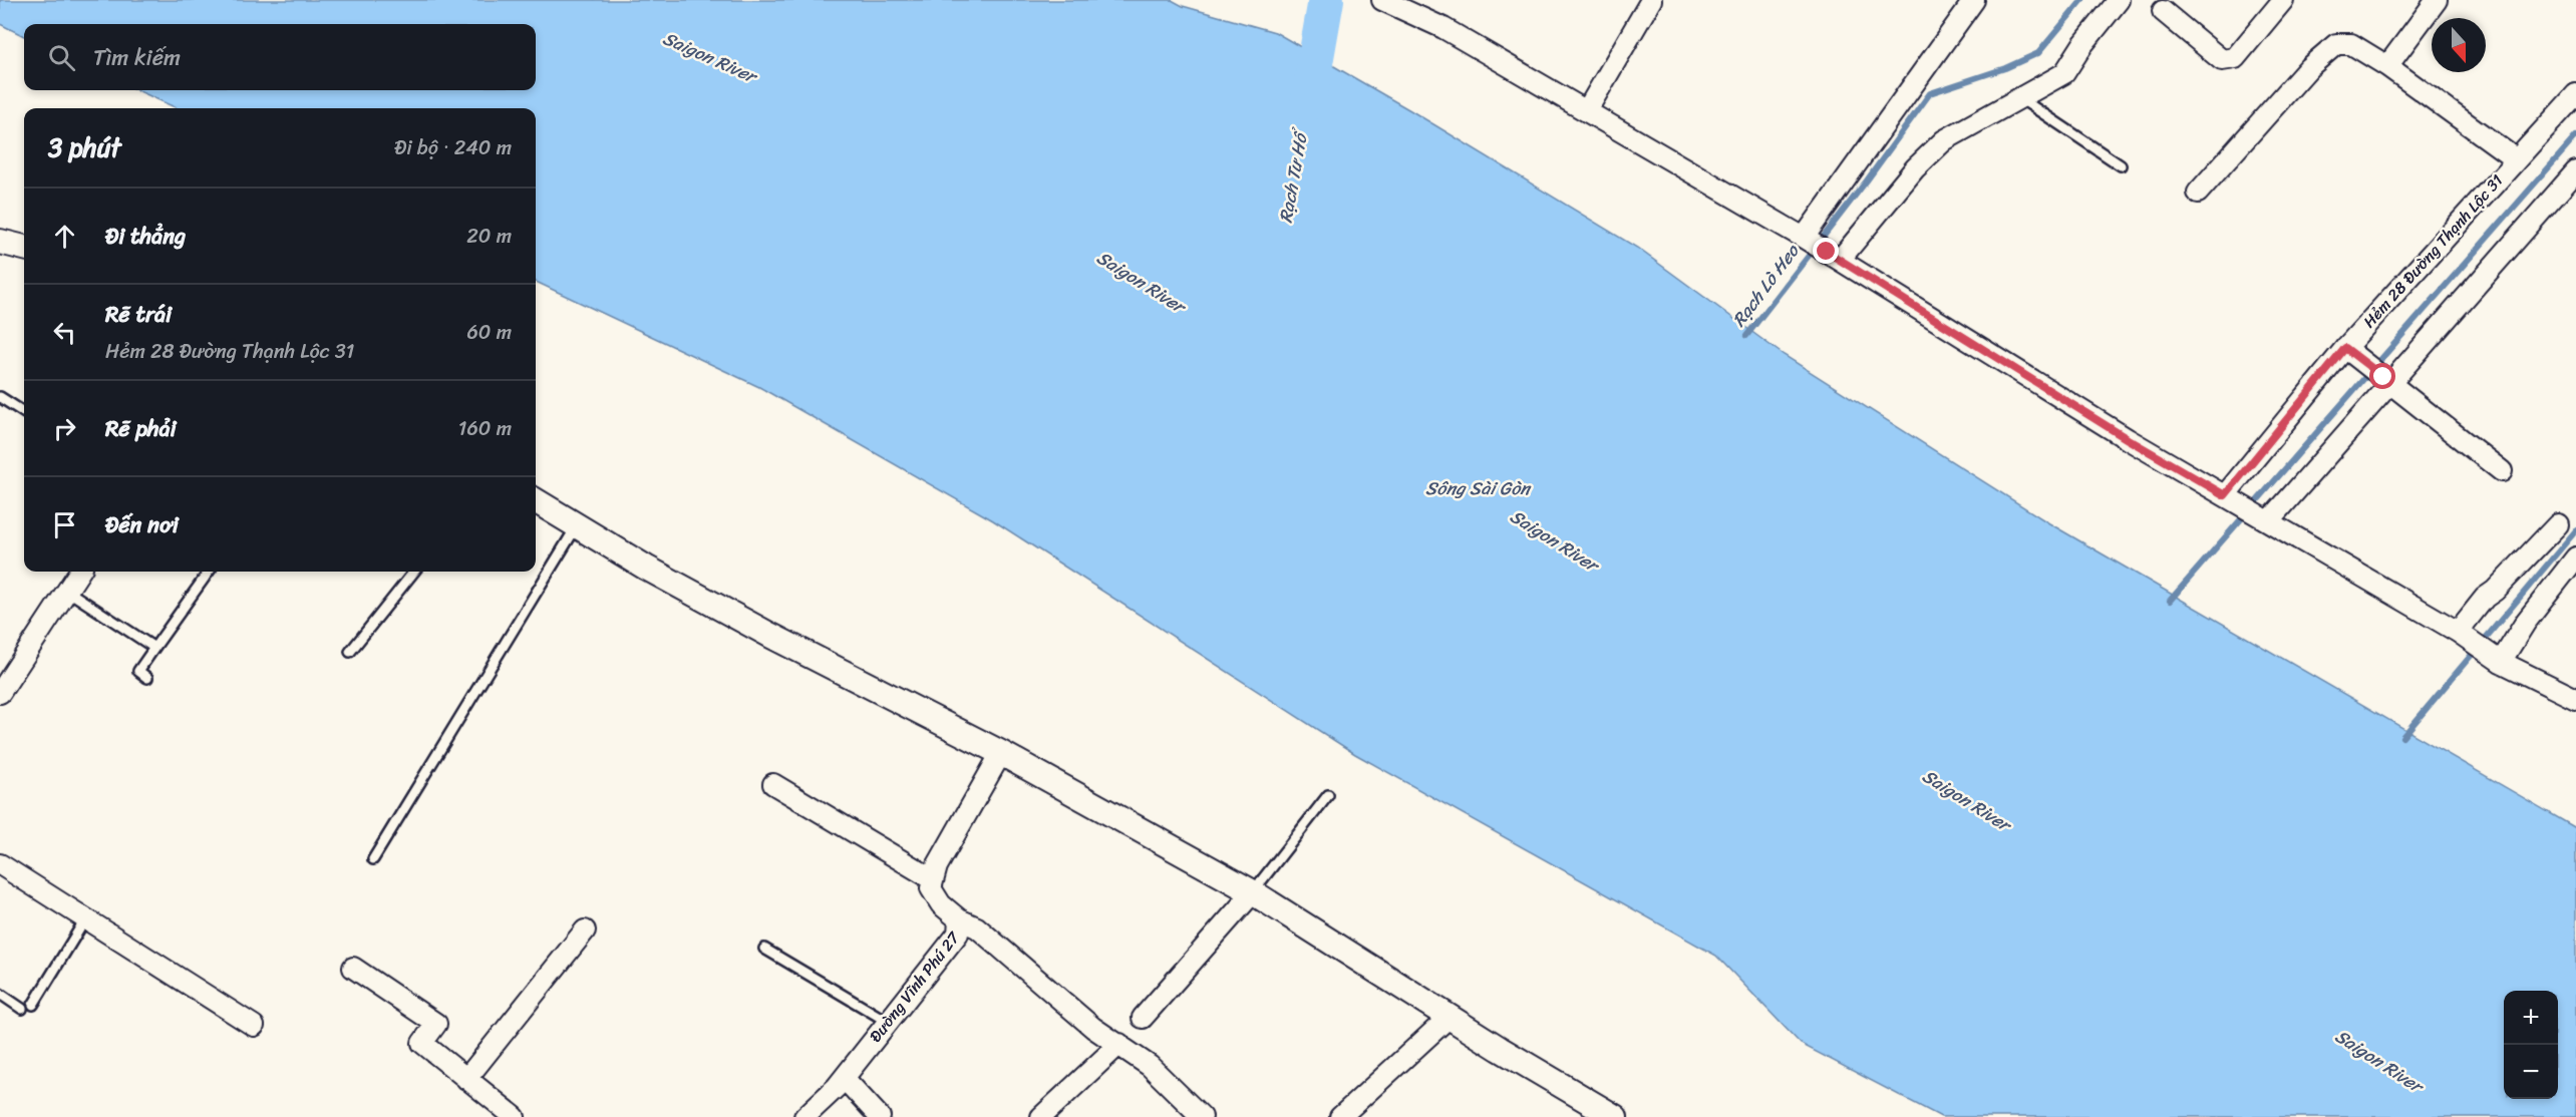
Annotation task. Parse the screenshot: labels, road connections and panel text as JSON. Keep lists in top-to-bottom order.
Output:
{
  "streets": {
    "street": ["Hẻm 28 Đường Thạnh Lộc 31", "Đường Vĩnh Phú 27"]
  },
  "water": [
    "Saigon River",
    "Rạch Tư Hổ",
    "Rạch Lò Heo",
    "Sông Sài Gòn"
  ],
  "north": "bottom",
  "page": {
    "search": "Tìm kiếm",
    "heading": ["3 phút", "Đi bộ · 240 m"],
    "list": [
      ["Đi thẳng", "20 m"],
      ["Rẽ trái", "Hẻm 28 Đường Thạnh Lộc 31", "60 m"],
      ["Rẽ phải", "160 m"],
      "Đến nơi"
    ],
    "map_buttons": ["+", "−"]
  }
}
